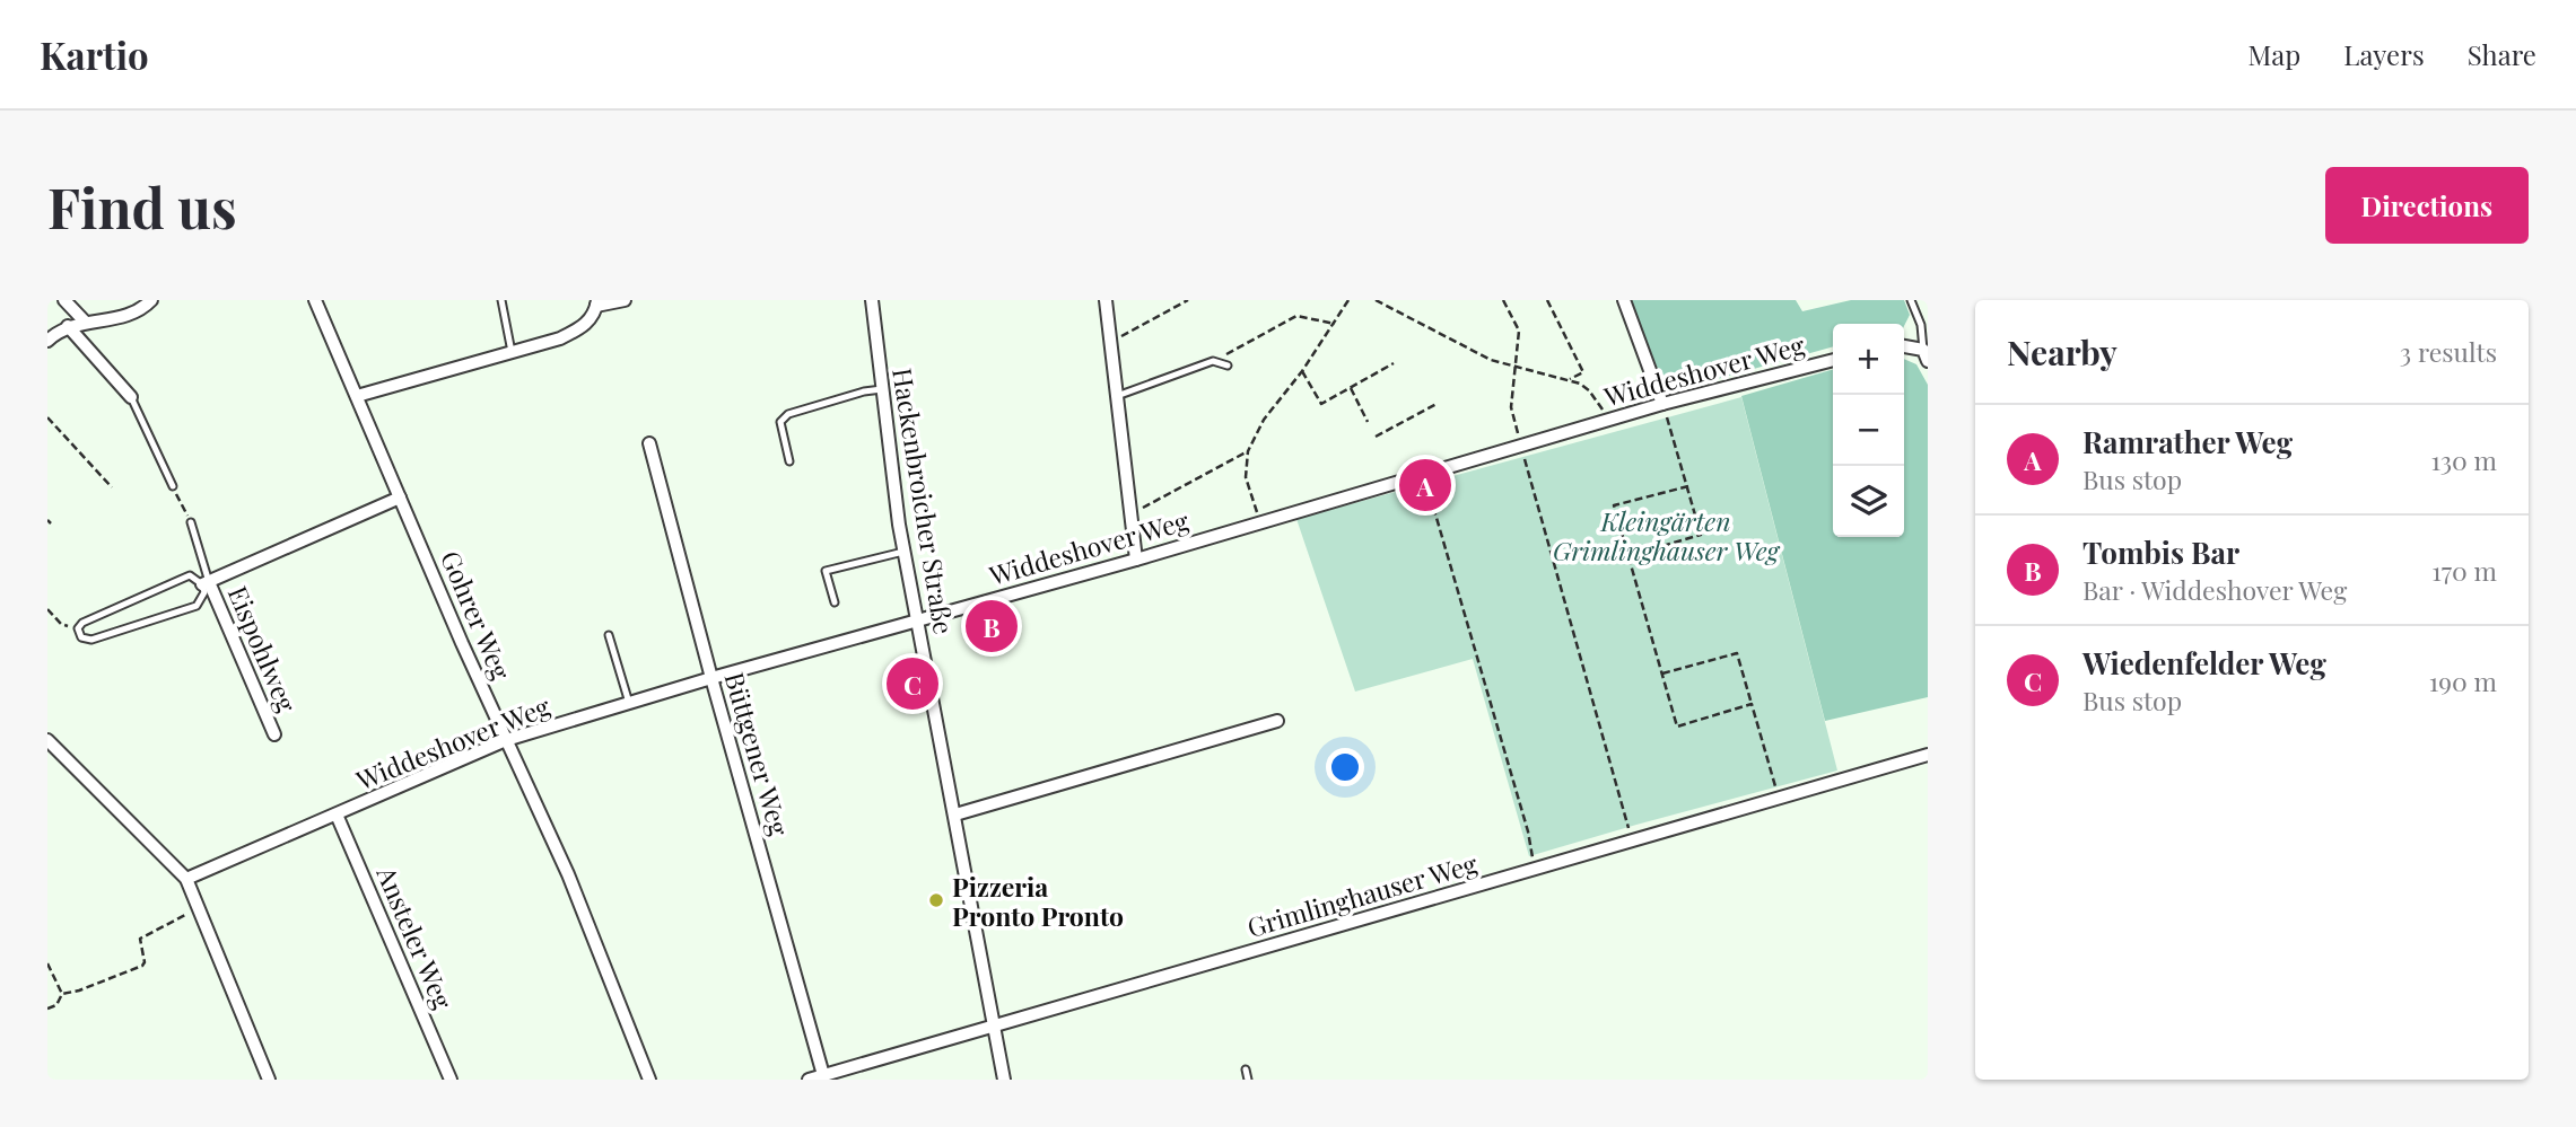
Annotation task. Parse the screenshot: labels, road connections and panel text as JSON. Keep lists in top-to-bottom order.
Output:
{
  "streets": {
    "street": [
      "Widdeshover Weg",
      "Hackenbroicher Straße",
      "Gohrer Weg",
      "Eispohlweg",
      "Büttgener Weg",
      "Grimlinghauser Weg",
      "Ansteler Weg"
    ]
  },
  "crossings": [
    ["Widdeshover Weg", "Hackenbroicher Straße"],
    ["Widdeshover Weg", "Gohrer Weg"],
    ["Widdeshover Weg", "Büttgener Weg"],
    ["Widdeshover Weg", "Ansteler Weg"],
    ["Hackenbroicher Straße", "Grimlinghauser Weg"],
    ["Büttgener Weg", "Grimlinghauser Weg"]
  ],
  "parks": ["Kleingärten Grimlinghauser Weg"],
  "places": ["Pizzeria Pronto Pronto"],
  "page": {
    "header": "Kartio",
    "nav": ["Map", "Layers", "Share"],
    "buttons": "Directions",
    "title": "Find us",
    "heading": ["Nearby", "3 results"],
    "map_buttons": ["+", "−"],
    "list": [
      {
        "mark": "A",
        "name": "Ramrather Weg",
        "note": "Bus stop",
        "value": "130 m"
      },
      {
        "mark": "B",
        "name": "Tombis Bar",
        "note": "Bar · Widdeshover Weg",
        "value": "170 m"
      },
      {
        "mark": "C",
        "name": "Wiedenfelder Weg",
        "note": "Bus stop",
        "value": "190 m"
      }
    ],
    "pins": ["A", "B", "C"]
  }
}
